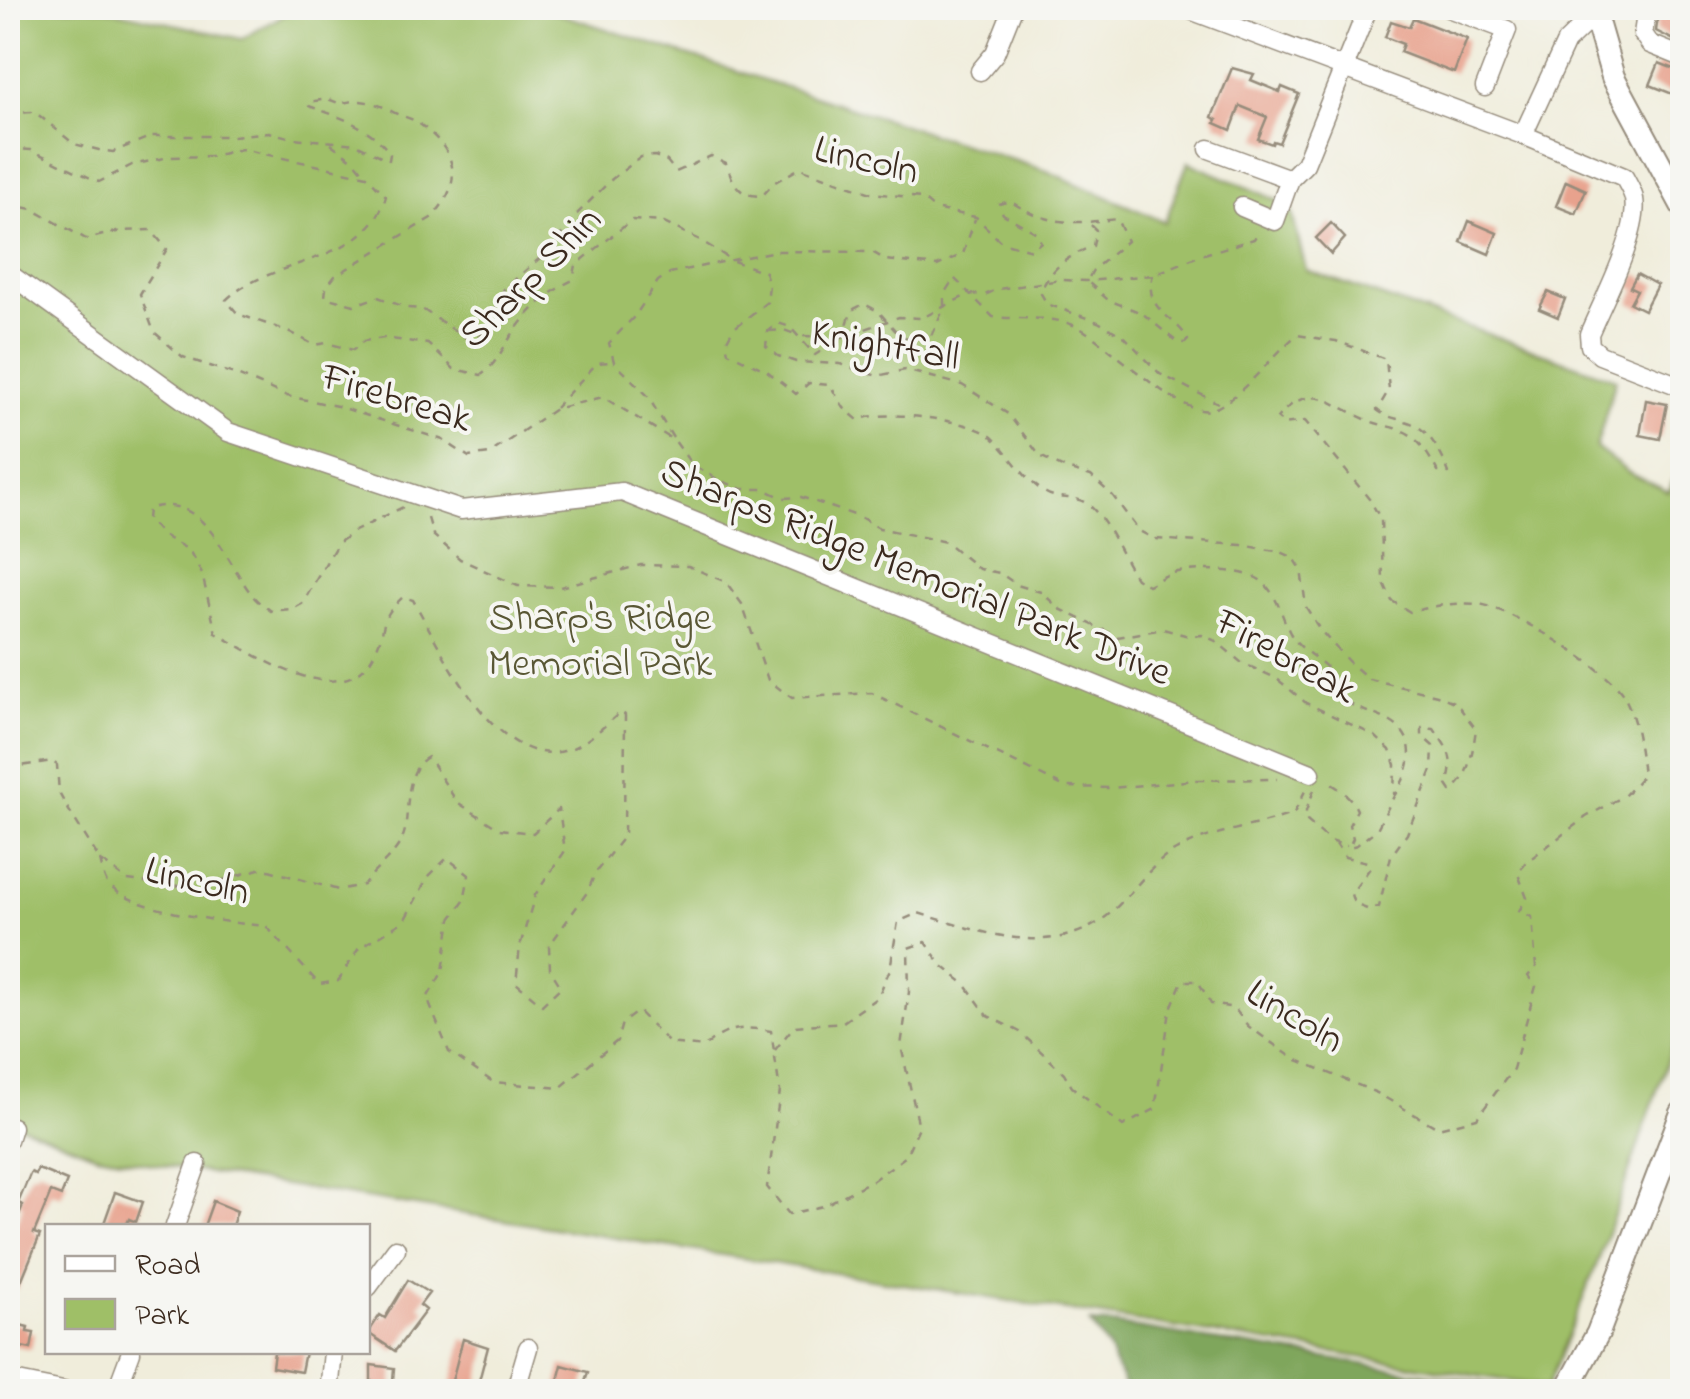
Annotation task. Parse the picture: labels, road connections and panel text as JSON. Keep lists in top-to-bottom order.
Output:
{
  "streets": {
    "street": ["Sharps Ridge Memorial Park Drive"],
    "path": [
      "Lincoln",
      "Sharp Shin",
      "Knightfall",
      "Firebreak"
    ]
  },
  "crossings": [
    ["Lincoln", "Knightfall"],
    ["Sharp Shin", "Firebreak"]
  ],
  "parks": ["Sharp's Ridge Memorial Park"],
  "legend": ["Road", "Park"]
}
